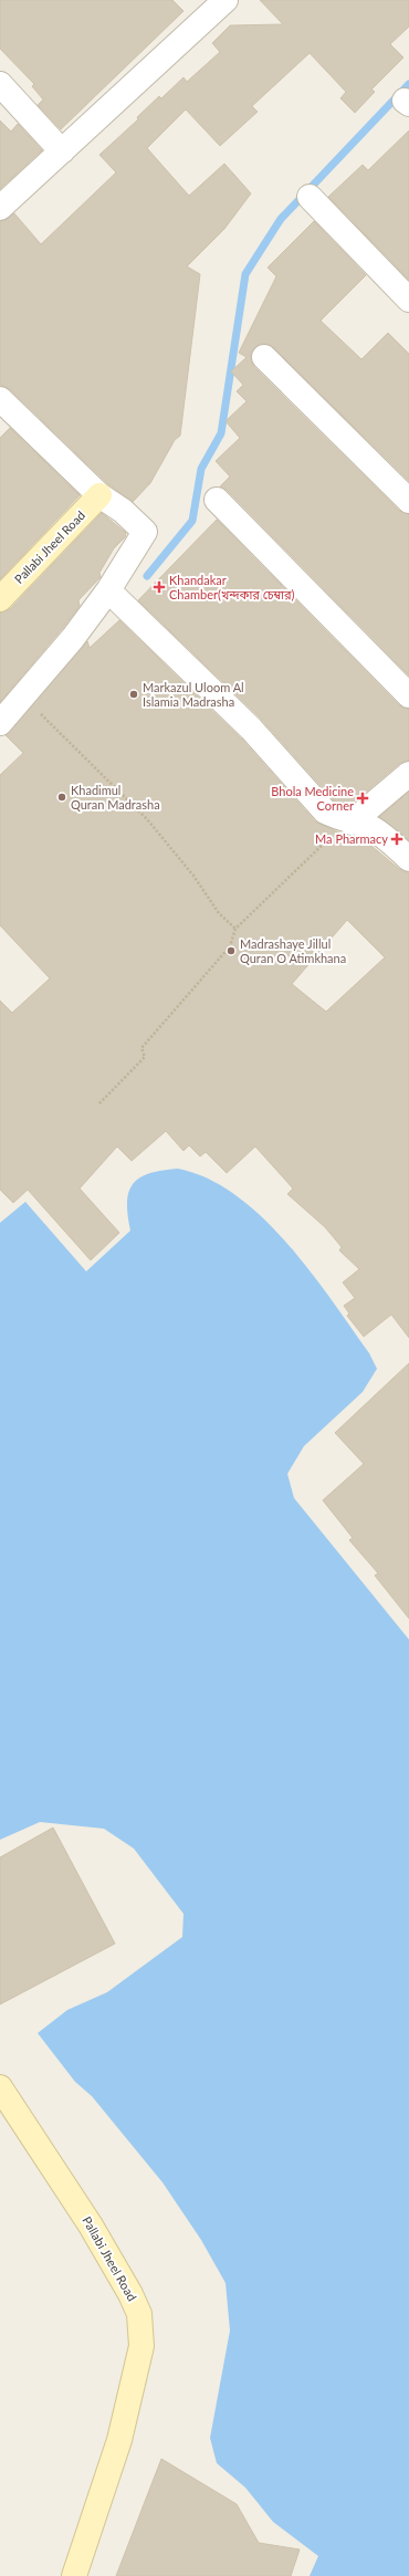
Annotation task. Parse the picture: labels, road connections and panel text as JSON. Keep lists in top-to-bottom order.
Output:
{
  "streets": {
    "street": ["Pallabi Jheel Road"]
  },
  "places": {
    "health": ["Khandakar Chamber(খন্দকার চেম্বার)", "Bhola Medicine Corner", "Ma Pharmacy"],
    "other": ["Markazul Uloom Al Islamia Madrasha", "Khadimul Quran Madrasha", "Madrashaye Jillul Quran O Atimkhana"]
  }
}
